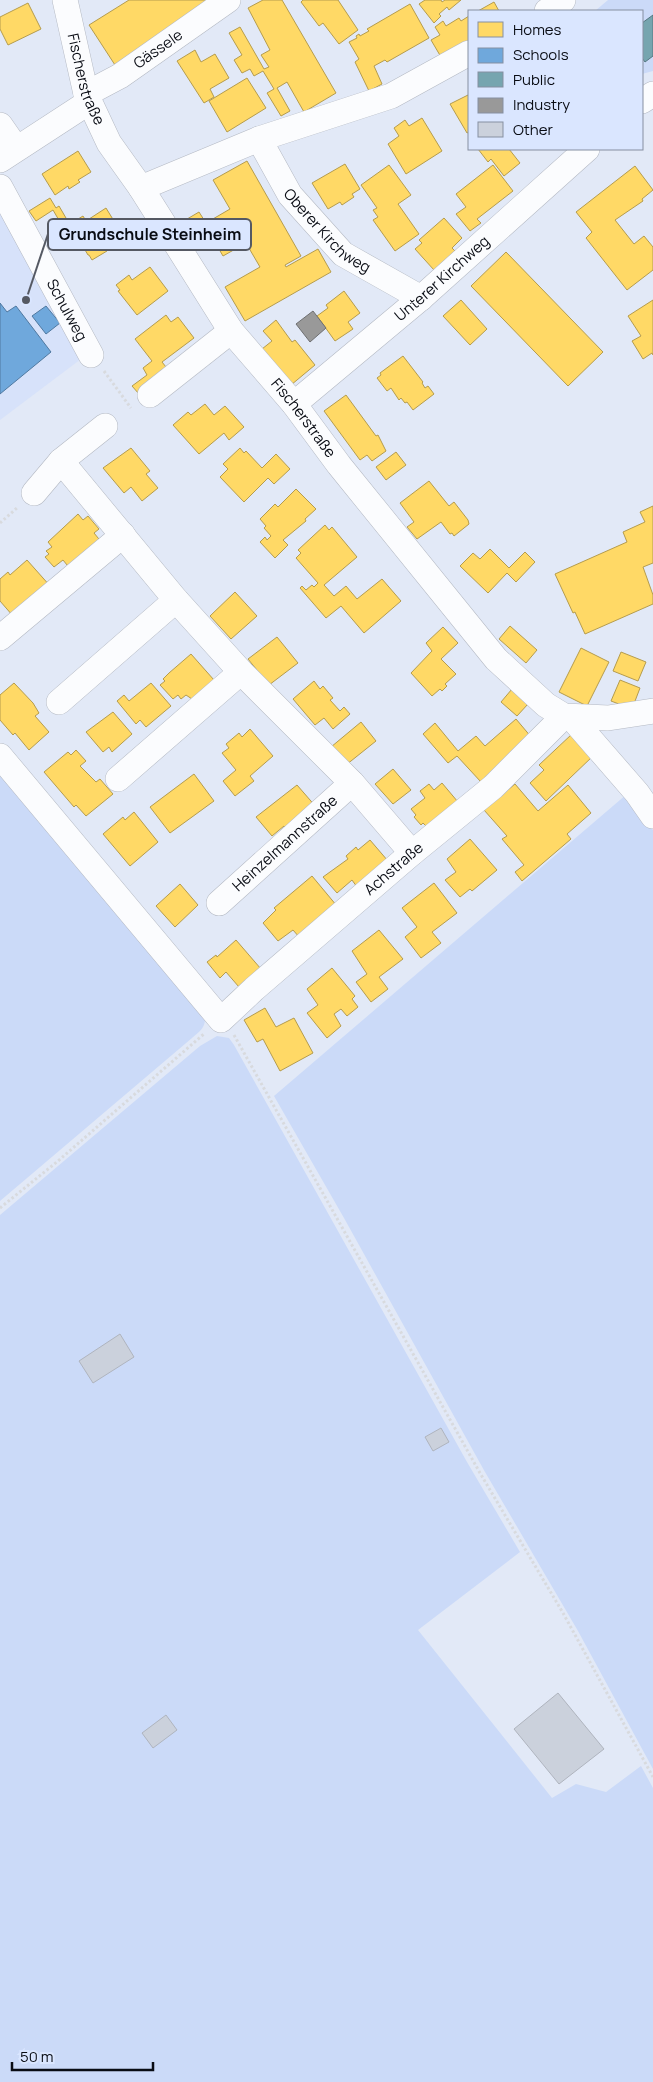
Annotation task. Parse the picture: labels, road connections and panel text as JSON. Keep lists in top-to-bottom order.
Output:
{
  "streets": {
    "street": [
      "Gässele",
      "Fischerstraße",
      "Oberer Kirchweg",
      "Unterer Kirchweg",
      "Schulweg",
      "Heinzelmannstraße",
      "Achstraße"
    ]
  },
  "crossings": [
    ["Gässele", "Fischerstraße"],
    ["Fischerstraße", "Unterer Kirchweg"],
    ["Fischerstraße", "Achstraße"],
    ["Oberer Kirchweg", "Unterer Kirchweg"],
    ["Heinzelmannstraße", "Achstraße"]
  ],
  "places": ["Grundschule Steinheim"],
  "legend": [
    "Homes",
    "Schools",
    "Public",
    "Industry",
    "Other"
  ],
  "scale_bar": "50 m"
}
